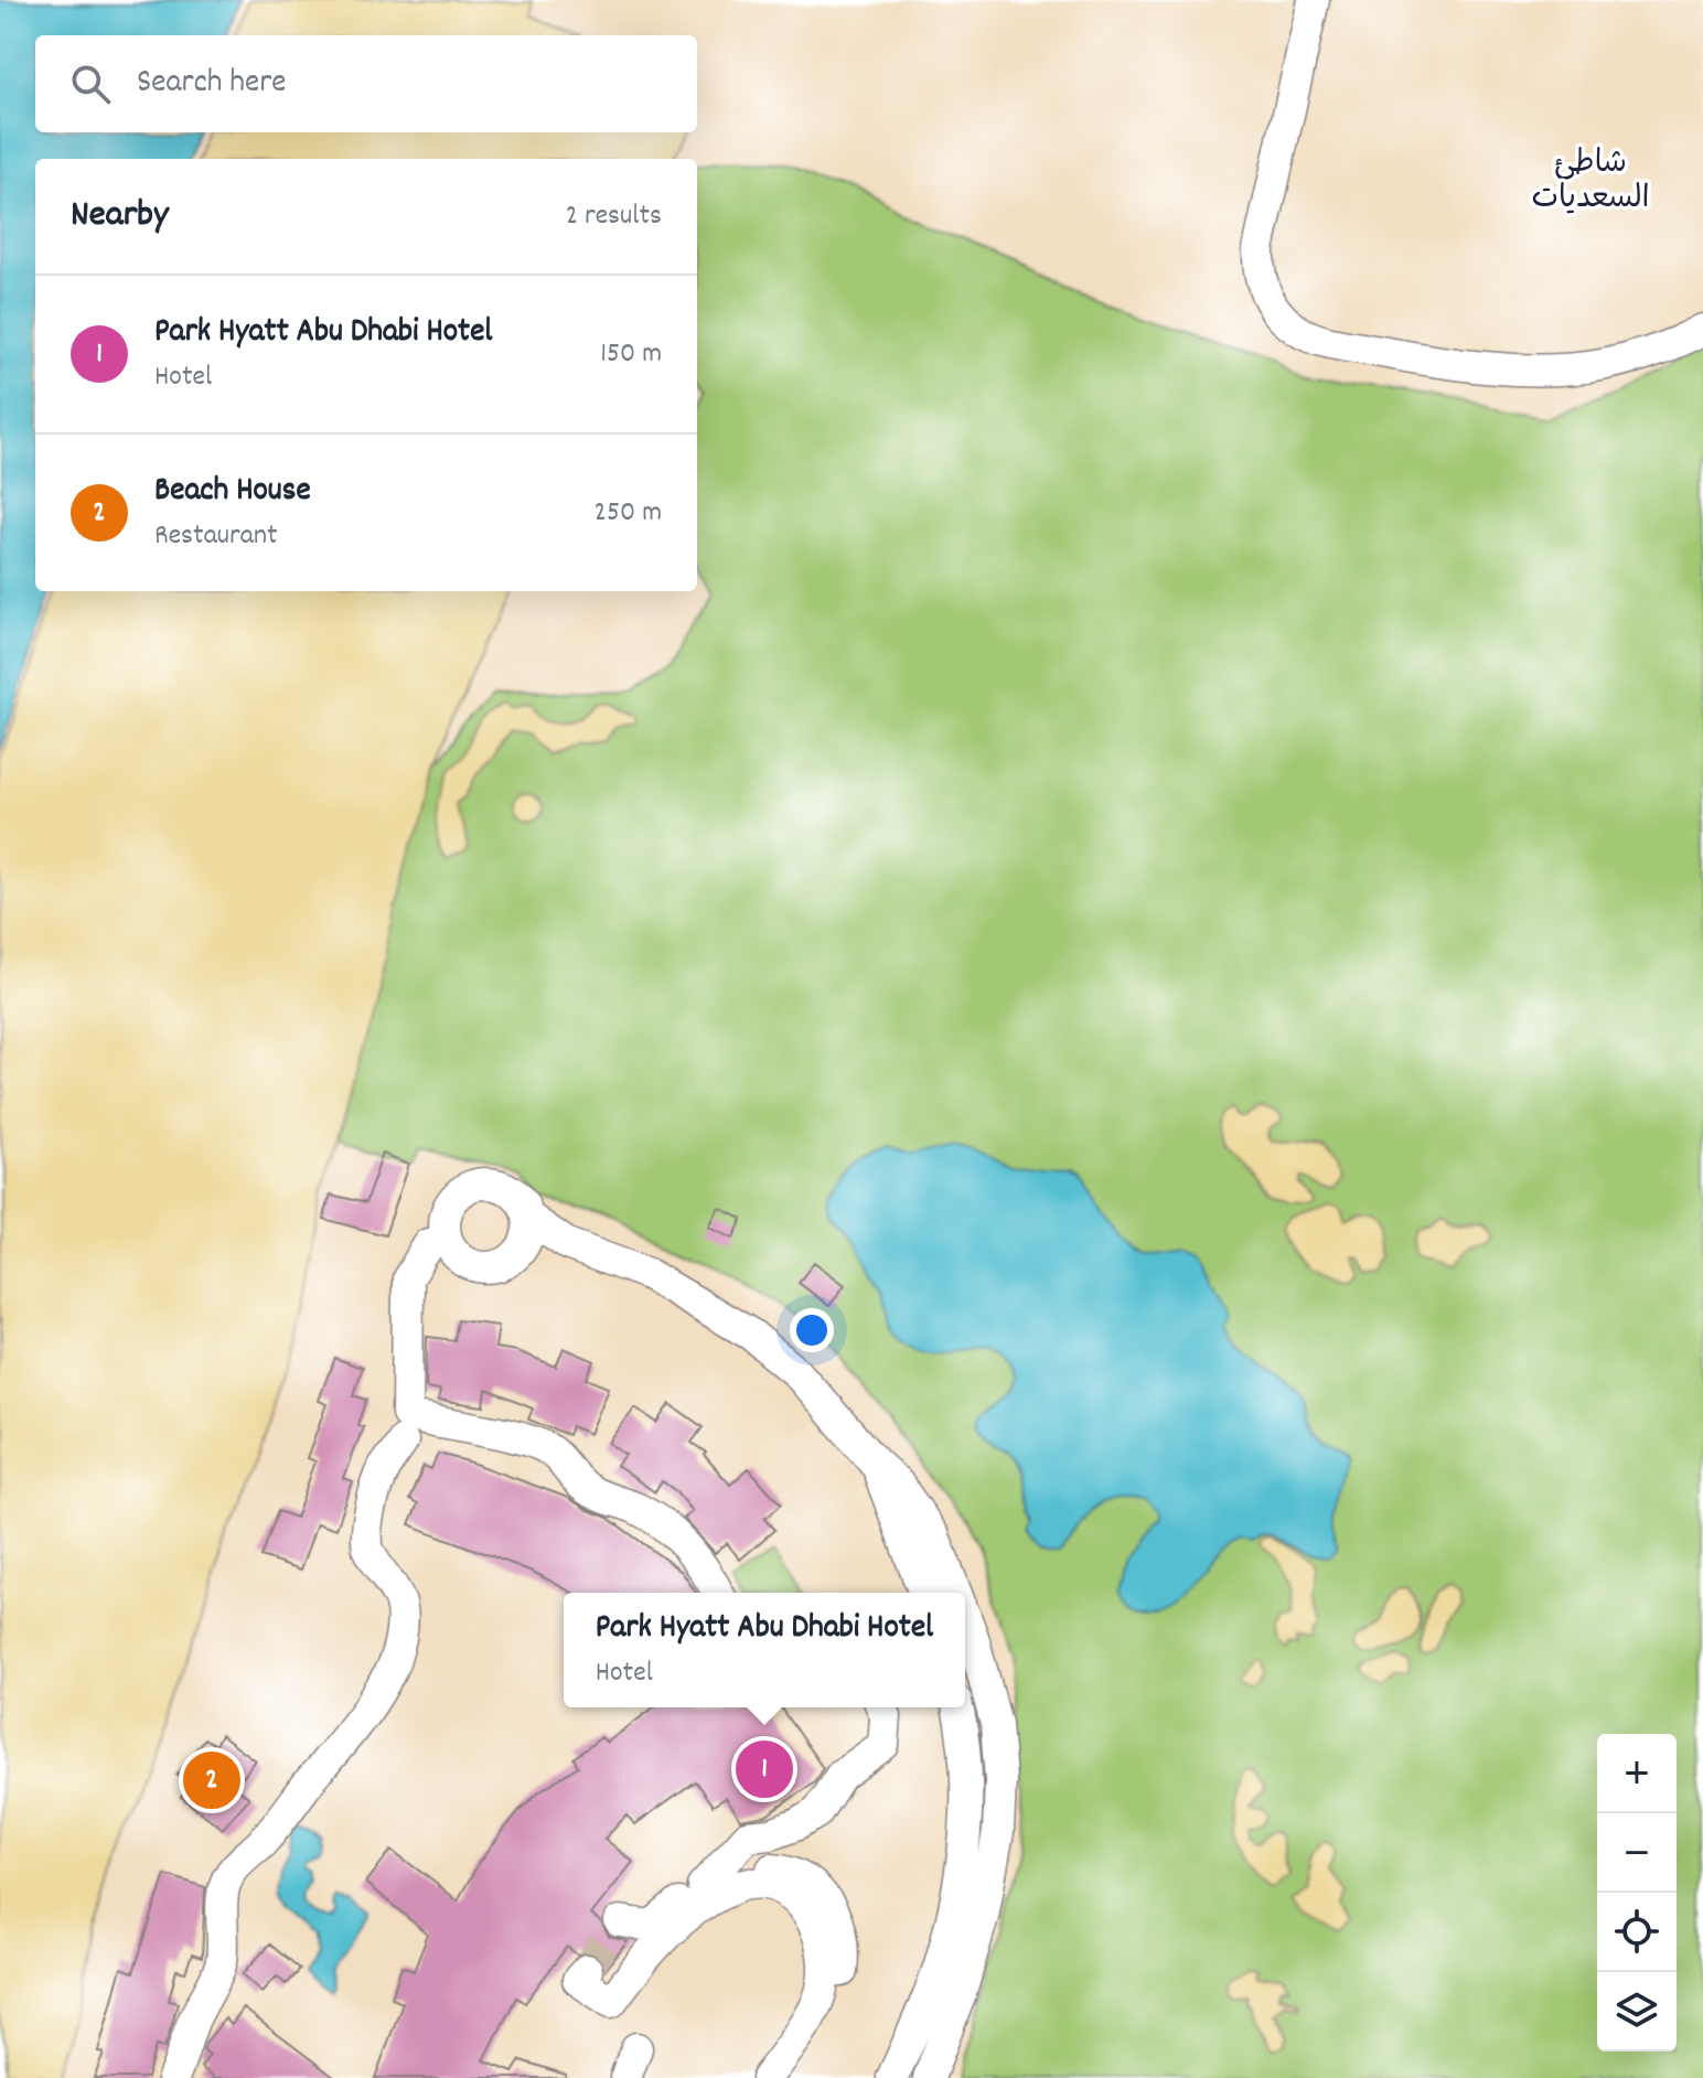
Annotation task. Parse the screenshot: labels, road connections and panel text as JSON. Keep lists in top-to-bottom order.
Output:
{
  "districts": ["شاطئ السعديات"],
  "page": {
    "search": "Search here",
    "heading": ["Nearby", "2 results"],
    "list": [
      {
        "mark": "1",
        "name": "Park Hyatt Abu Dhabi Hotel",
        "note": "Hotel",
        "value": "150 m"
      },
      {
        "mark": "2",
        "name": "Beach House",
        "note": "Restaurant",
        "value": "250 m"
      }
    ],
    "popup": ["Park Hyatt Abu Dhabi Hotel", "Hotel"],
    "map_buttons": ["+", "−"],
    "pins": ["1", "2"]
  }
}
